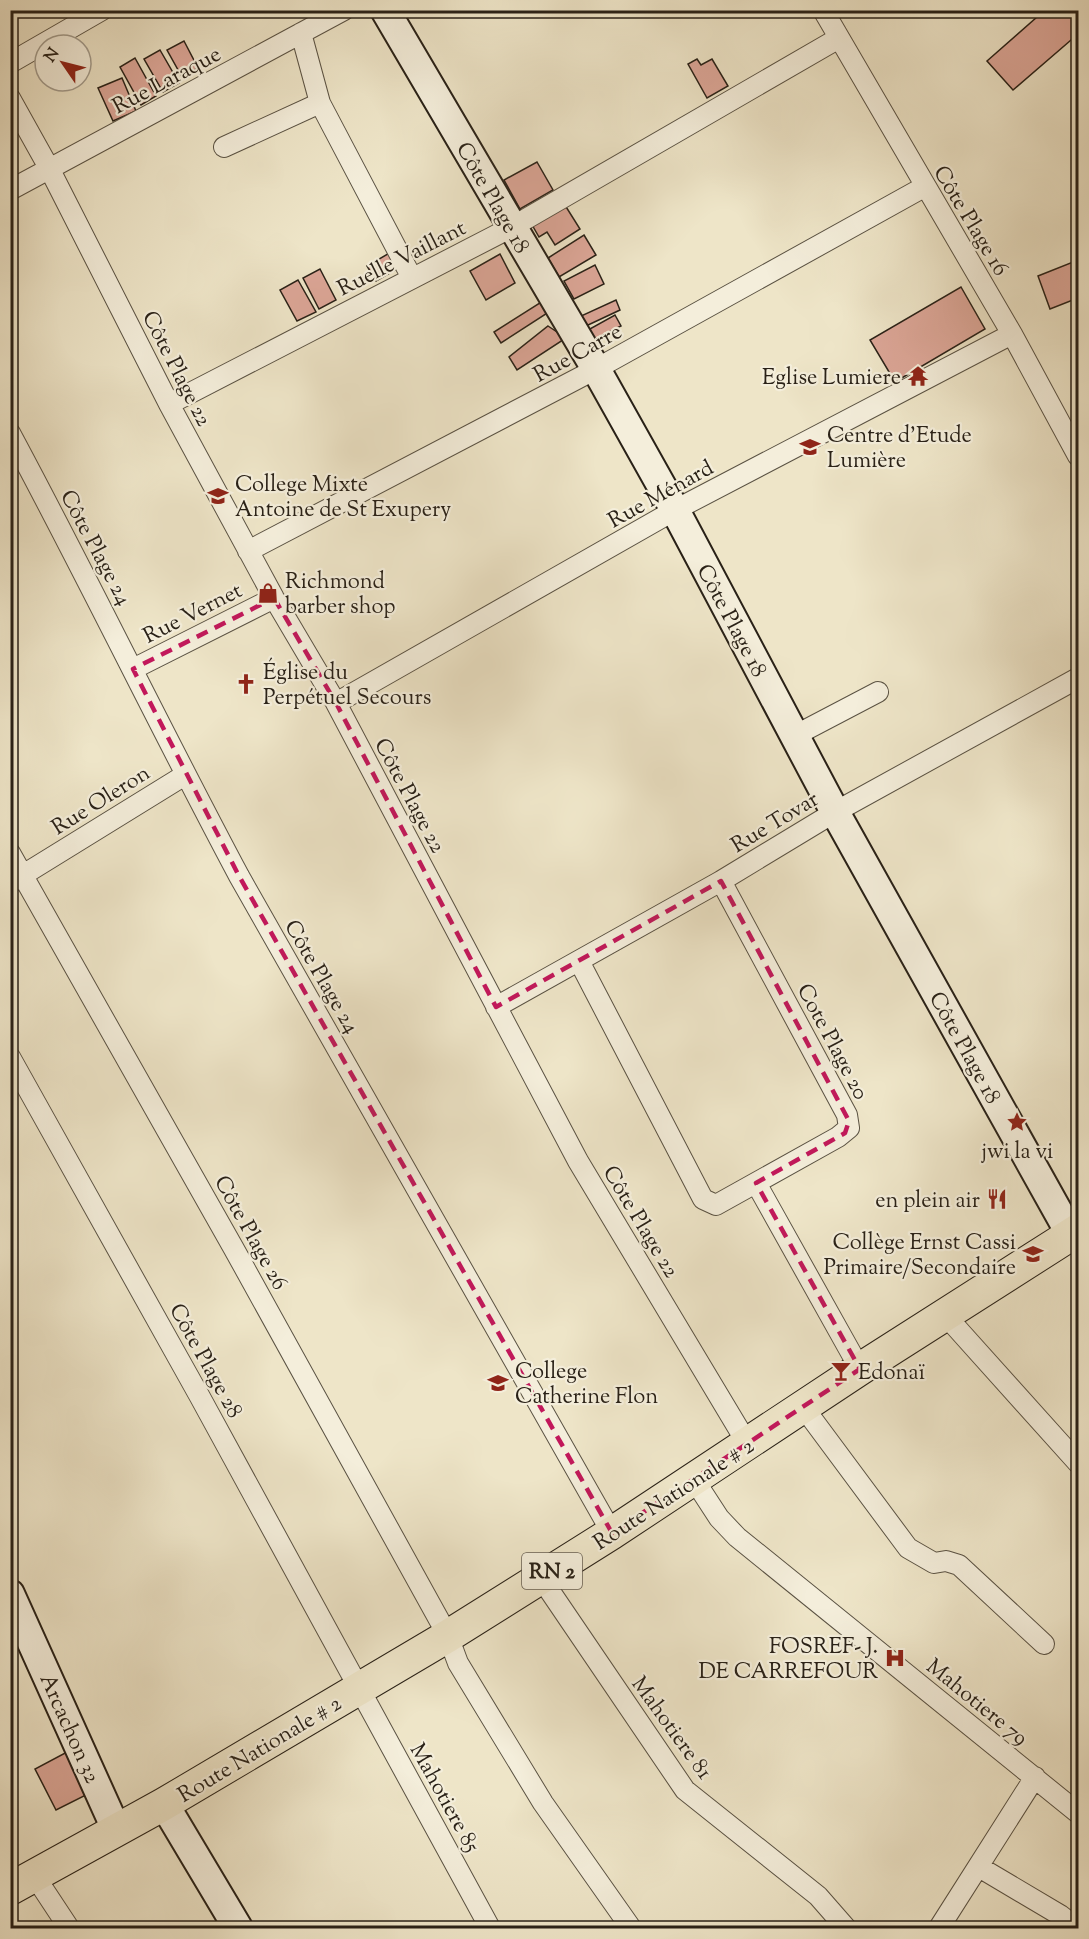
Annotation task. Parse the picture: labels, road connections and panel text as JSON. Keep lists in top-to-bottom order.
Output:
{
  "streets": {
    "main road": ["Route Nationale # 2", "RN 2"],
    "street": [
      "Rue Laraque",
      "Côte Plage 18",
      "Côte Plage 16",
      "Ruelle Vaillant",
      "Rue Carre",
      "Côte Plage 22",
      "Rue Ménard",
      "Côte Plage 24",
      "Rue Vernet",
      "Rue Oleron",
      "Rue Tovar",
      "Cote Plage 20",
      "Côte Plage 26",
      "Côte Plage 28",
      "Mahotiere 79",
      "Mahotiere 81",
      "Arcachon 32",
      "Mahotiere 85"
    ]
  },
  "crossings": [
    ["Rue Laraque", "Côte Plage 22"],
    ["Côte Plage 18", "Ruelle Vaillant"],
    ["Côte Plage 18", "Rue Carre"],
    ["Côte Plage 18", "Rue Ménard"],
    ["Côte Plage 18", "Rue Tovar"],
    ["Côte Plage 18", "Route Nationale # 2"],
    ["Côte Plage 16", "Ruelle Vaillant"],
    ["Côte Plage 16", "Rue Carre"],
    ["Côte Plage 16", "Rue Ménard"],
    ["Ruelle Vaillant", "Côte Plage 22"],
    ["Rue Carre", "Côte Plage 22"],
    ["Côte Plage 22", "Rue Ménard"],
    ["Côte Plage 22", "Rue Vernet"],
    ["Côte Plage 22", "Rue Tovar"],
    ["Côte Plage 22", "Route Nationale # 2"],
    ["Côte Plage 24", "Rue Vernet"],
    ["Côte Plage 24", "Rue Oleron"],
    ["Côte Plage 24", "Route Nationale # 2"],
    ["Rue Oleron", "Côte Plage 26"],
    ["Rue Tovar", "Cote Plage 20"],
    ["Côte Plage 26", "Route Nationale # 2"],
    ["Côte Plage 28", "Route Nationale # 2"],
    ["Côte Plage 28", "Mahotiere 85"],
    ["Route Nationale # 2", "Mahotiere 79"],
    ["Route Nationale # 2", "Mahotiere 81"],
    ["Route Nationale # 2", "Arcachon 32"],
    ["Route Nationale # 2", "Mahotiere 85"]
  ],
  "places": {
    "temple": ["Eglise Lumiere"],
    "school or university": [
      "Centre d'Etude Lumière",
      "College Mixte Antoine de St Exupery",
      "Collège Ernst Cassi Primaire/Secondaire",
      "College Catherine Flon"
    ],
    "shop": ["Richmond barber shop"],
    "church": ["Église du Perpétuel Secours"],
    "place": ["jwi la vi"],
    "restaurant": ["en plein air"],
    "bar": ["Edonaï"],
    "hospital": ["FOSREF- J. DE CARREFOUR"]
  },
  "north": "top left"
}
